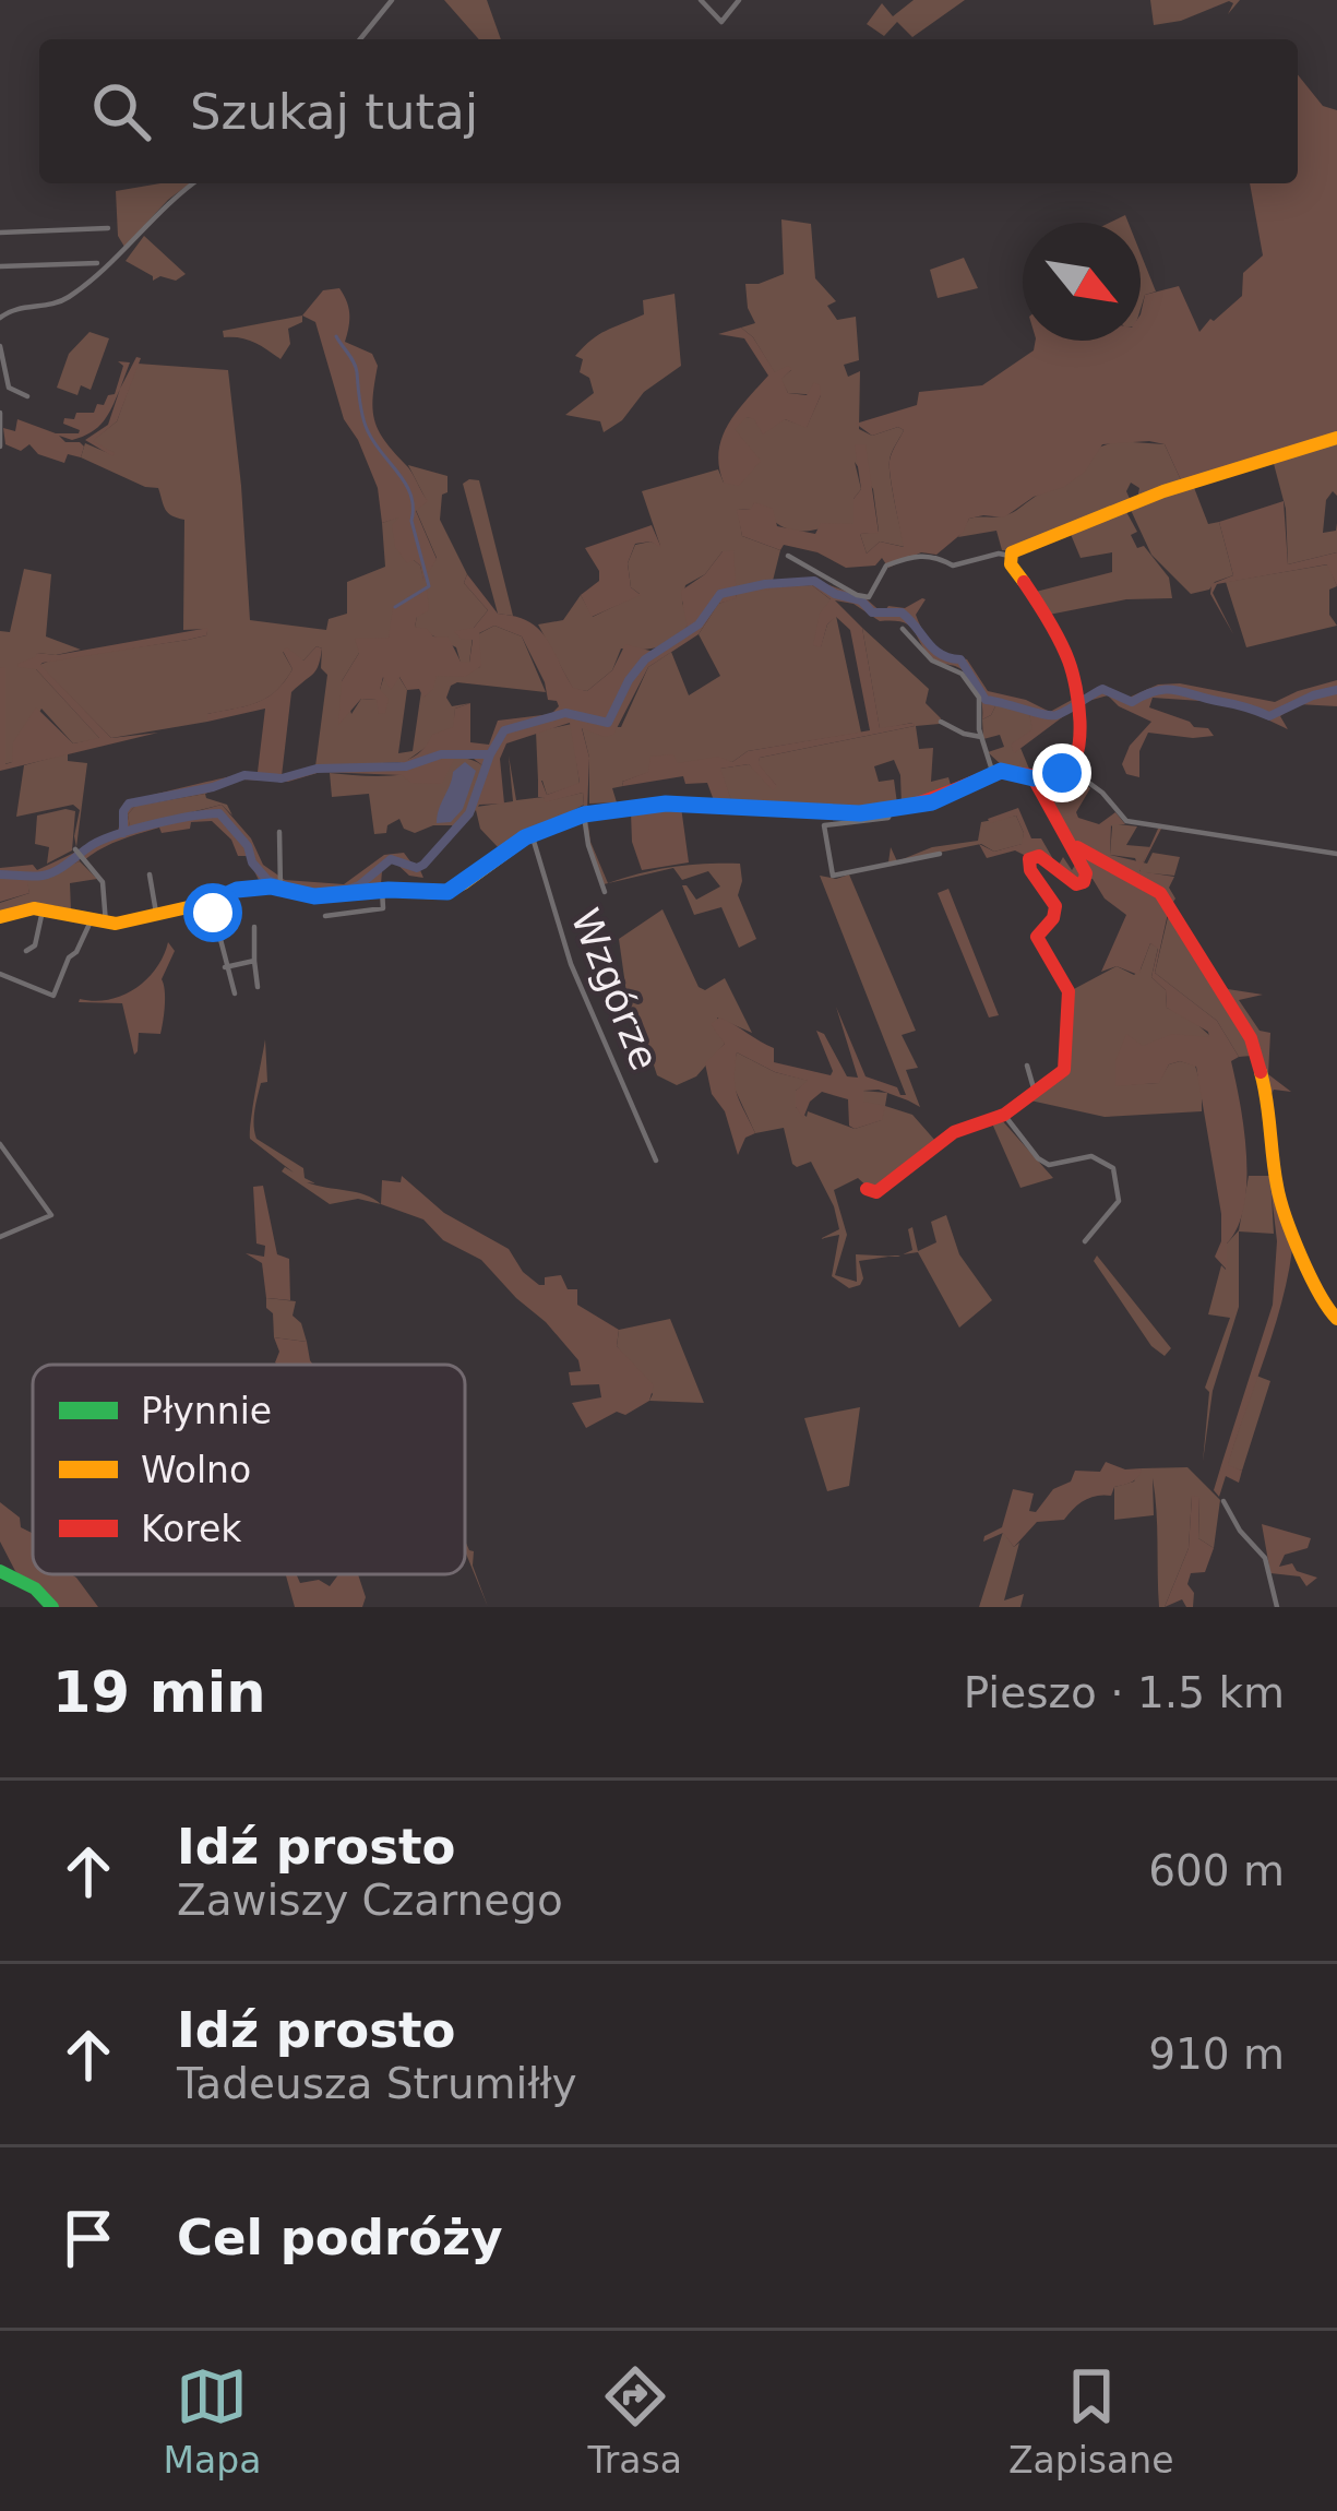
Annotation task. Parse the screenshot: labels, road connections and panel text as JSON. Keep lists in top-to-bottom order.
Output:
{
  "streets": {
    "street": ["Wzgórze"]
  },
  "legend": ["Płynnie", "Wolno", "Korek"],
  "north": "bottom right",
  "page": {
    "search": "Szukaj tutaj",
    "heading": ["19 min", "Pieszo · 1.5 km"],
    "list": [
      ["Idź prosto", "Zawiszy Czarnego", "600 m"],
      ["Idź prosto", "Tadeusza Strumiłły", "910 m"],
      "Cel podróży"
    ],
    "nav": ["Mapa", "Trasa", "Zapisane"]
  }
}
